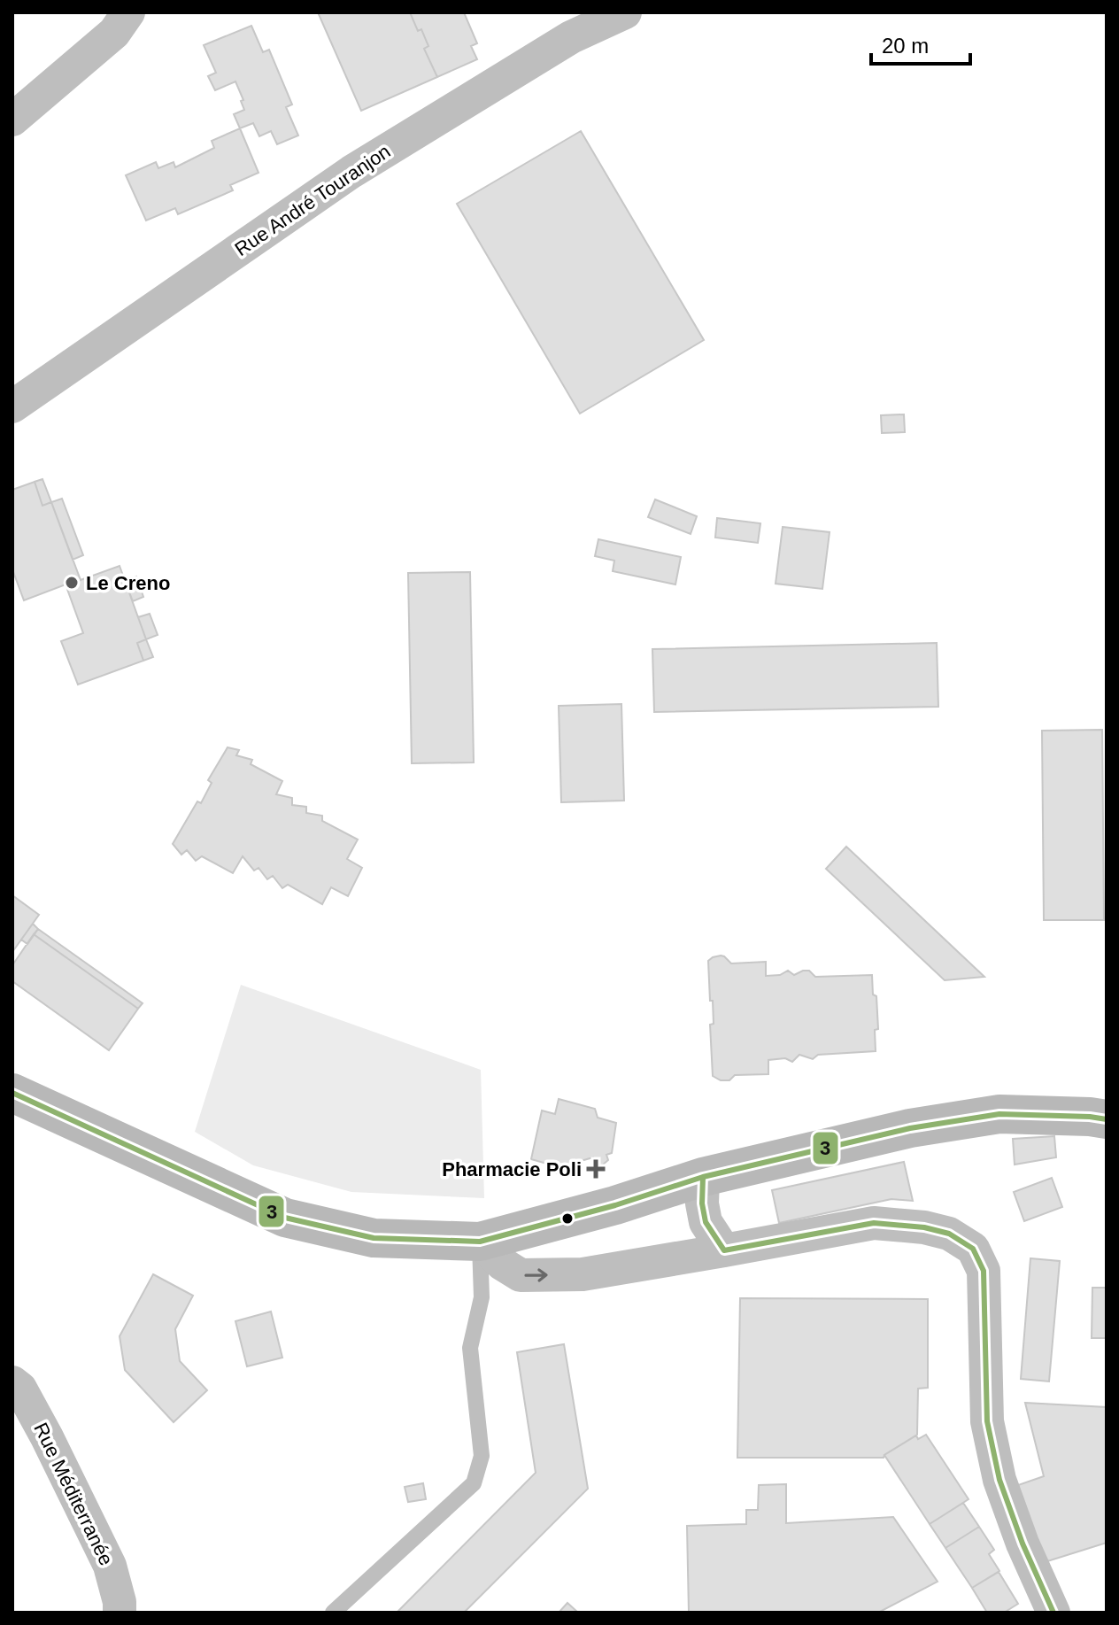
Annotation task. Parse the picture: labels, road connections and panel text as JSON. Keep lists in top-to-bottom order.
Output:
{
  "streets": {
    "street": ["Rue André Touranjon", "Rue Méditerranée"]
  },
  "places": {
    "other": ["Le Creno"],
    "health": ["Pharmacie Poli"]
  },
  "lines": ["transit line 3"],
  "scale_bar": "20 m"
}
